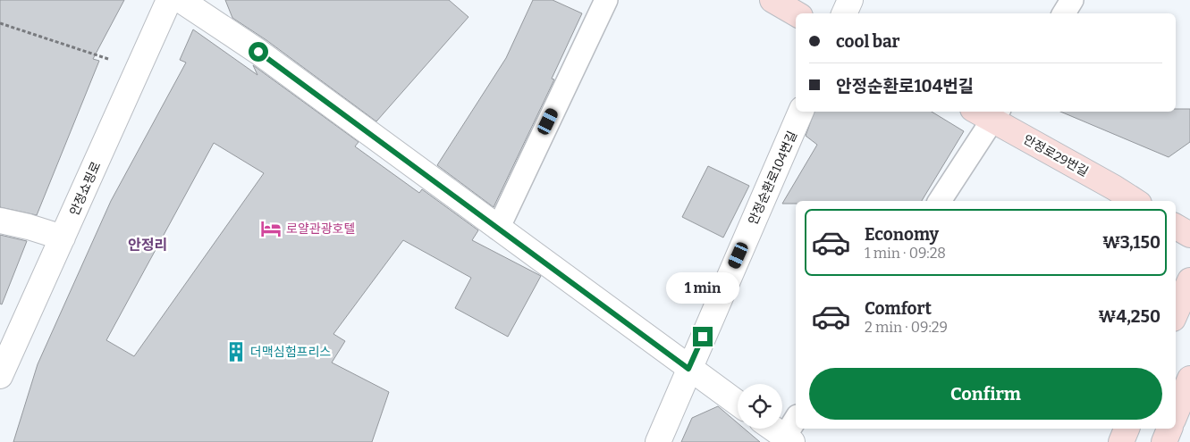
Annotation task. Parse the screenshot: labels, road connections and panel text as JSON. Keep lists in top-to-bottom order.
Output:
{
  "streets": {
    "street": ["안정로29번길", "안정순환로104번길", "안정쇼핑로"]
  },
  "districts": ["안정리"],
  "places": {
    "hotel": ["로얄관광호텔"],
    "building": ["더맥심험프리스"]
  },
  "page": {
    "banner": ["cool bar", "안정순환로104번길"],
    "list": [
      {
        "name": "Economy",
        "note": "1 min · 09:28",
        "value": "₩3,150"
      },
      {
        "name": "Comfort",
        "note": "2 min · 09:29",
        "value": "₩4,250"
      }
    ],
    "bubble": "1 min",
    "buttons": "Confirm"
  }
}
